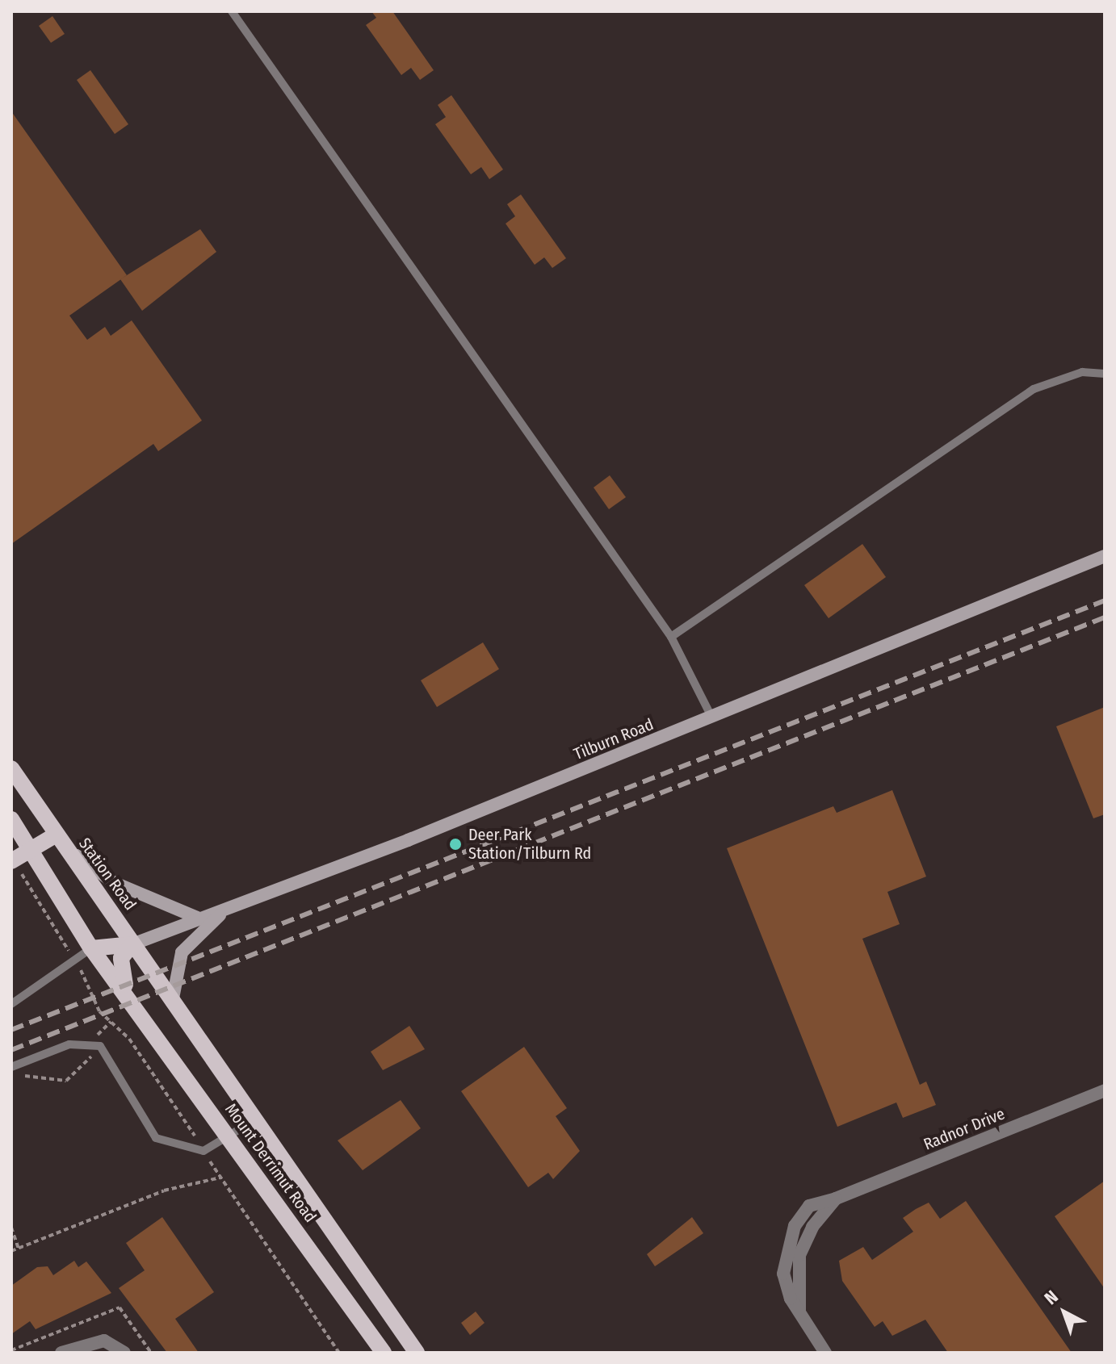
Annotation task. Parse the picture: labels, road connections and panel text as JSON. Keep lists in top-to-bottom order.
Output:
{
  "streets": {
    "main road": ["Station Road", "Mount Derrimut Road"],
    "street": ["Tilburn Road", "Radnor Drive"]
  },
  "crossings": [
    ["Tilburn Road", "Station Road"],
    ["Station Road", "Mount Derrimut Road"]
  ],
  "places": ["Deer Park Station/Tilburn Rd"],
  "north": "top left"
}
